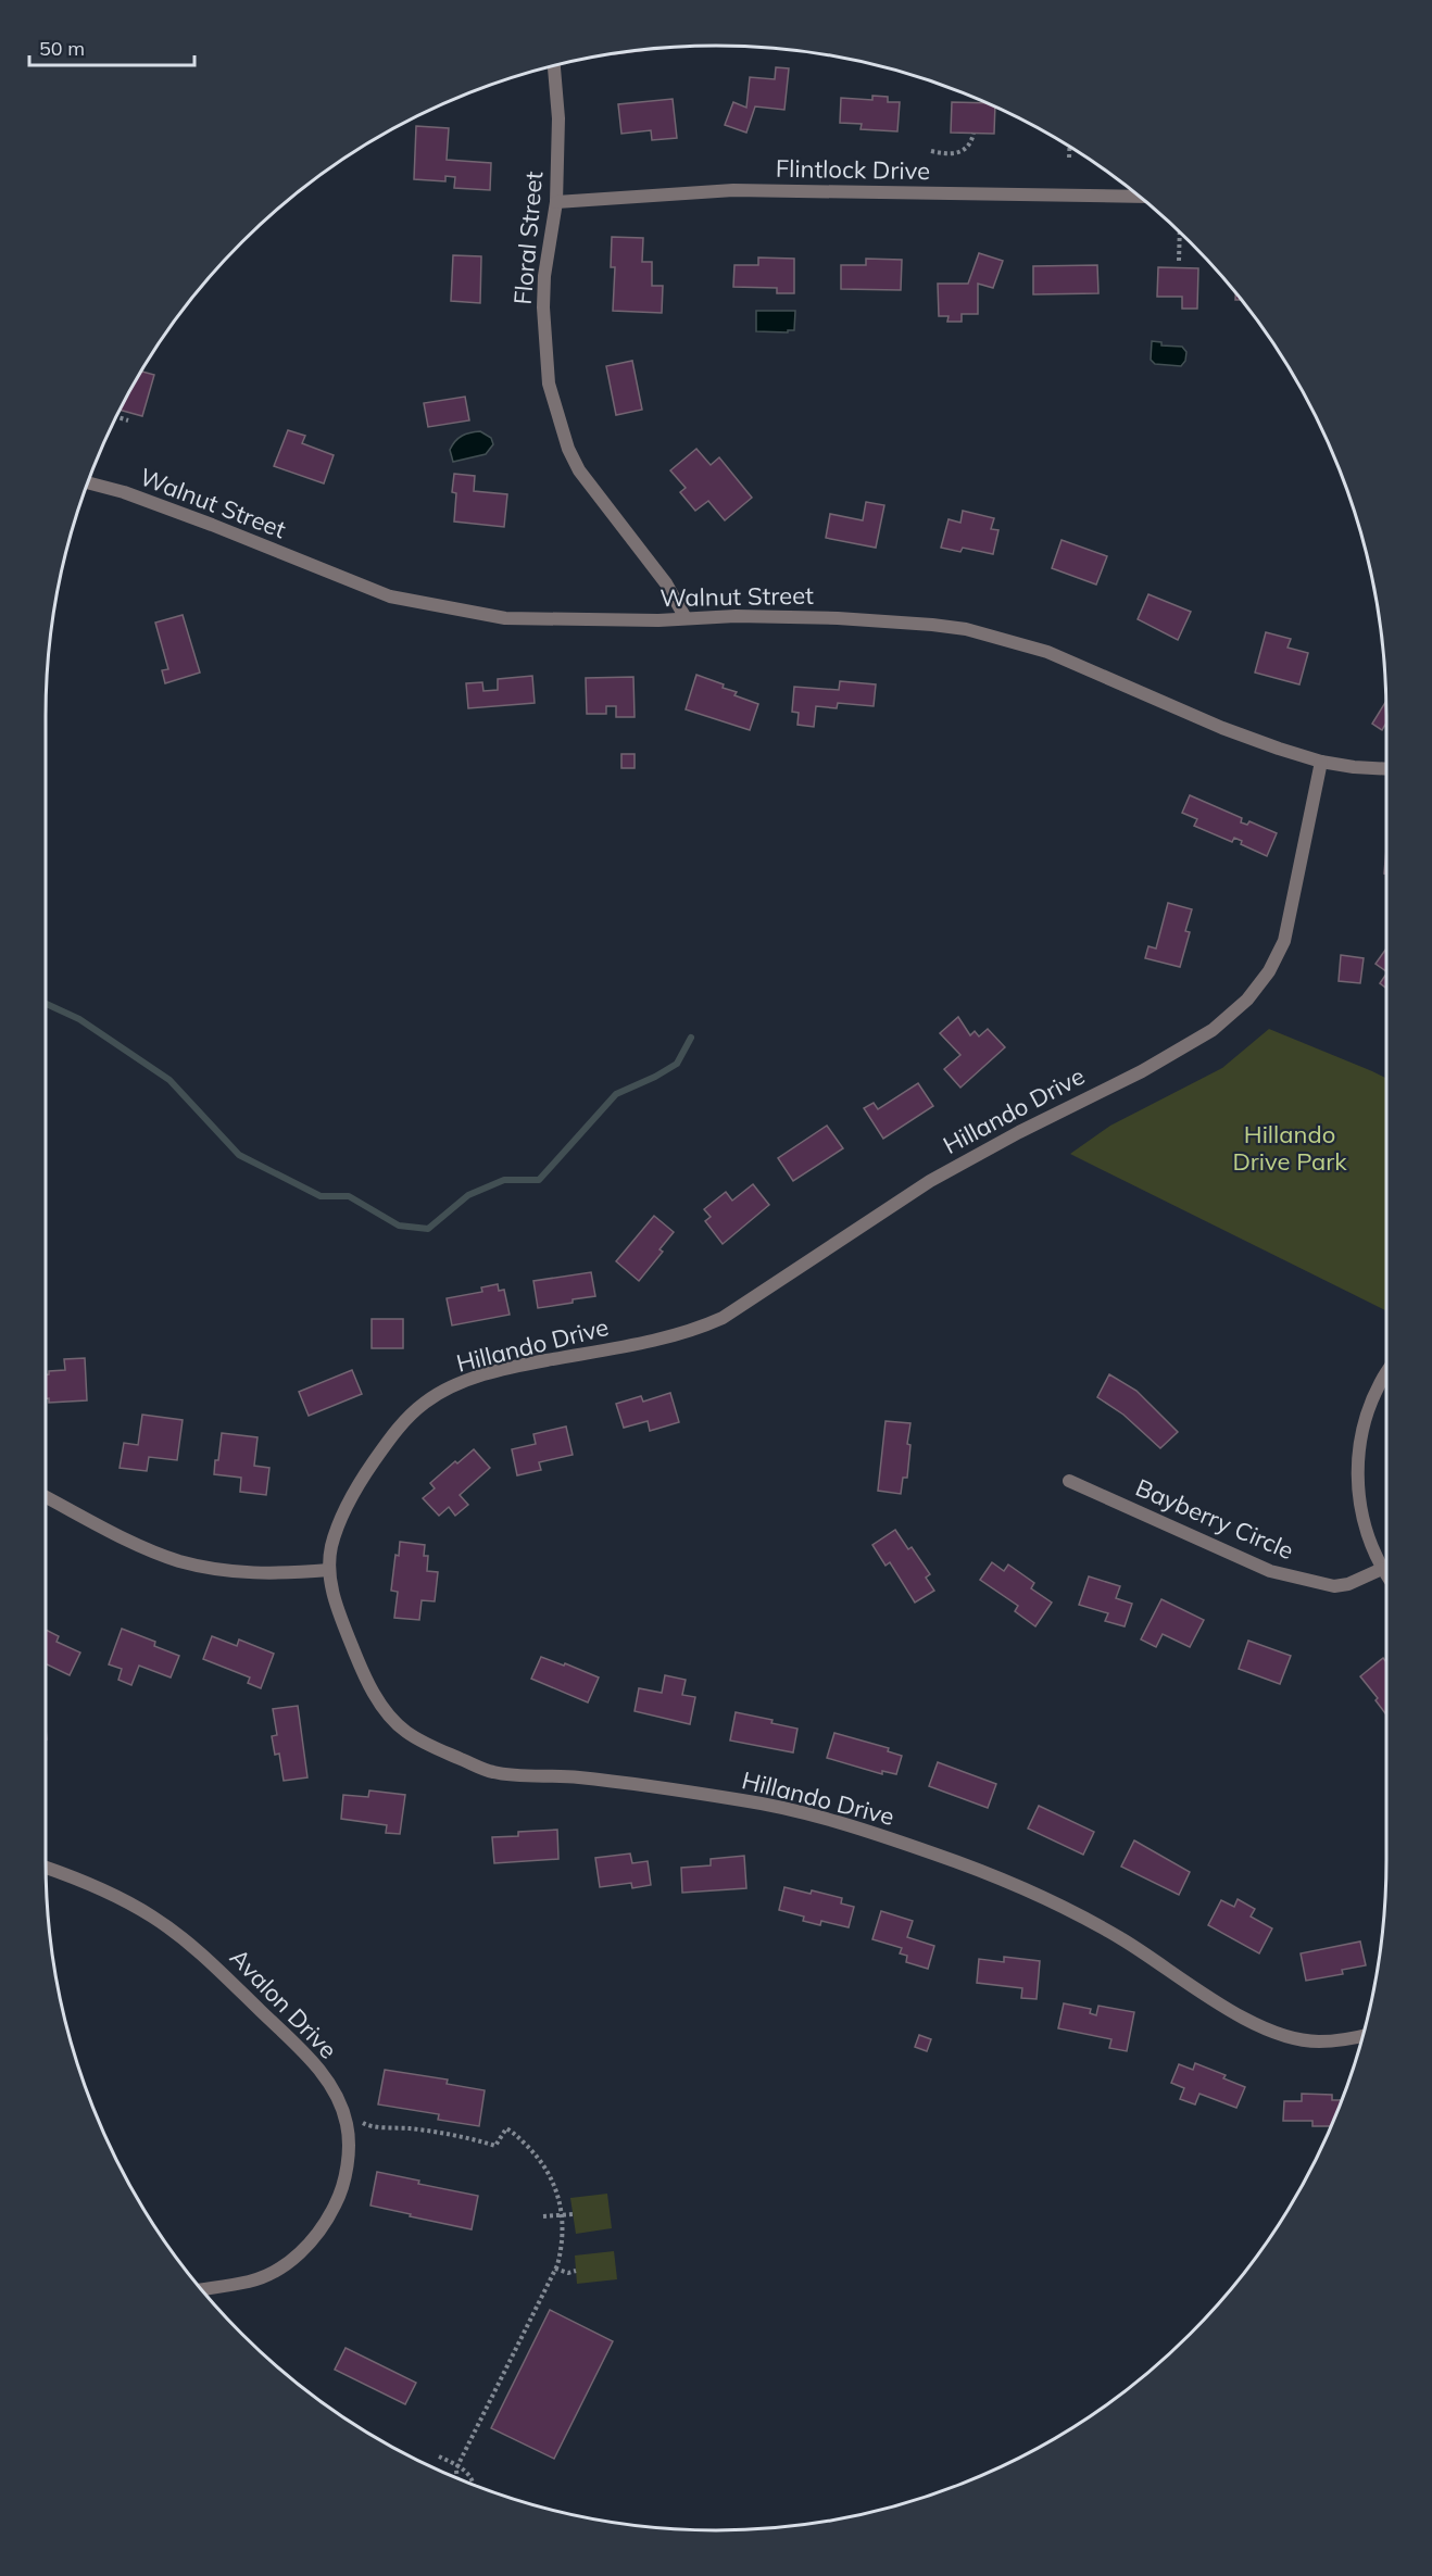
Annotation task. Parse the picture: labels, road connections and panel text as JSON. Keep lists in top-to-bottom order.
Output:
{
  "streets": {
    "street": [
      "Flintlock Drive",
      "Floral Street",
      "Walnut Street",
      "Hillando Drive",
      "Bayberry Circle",
      "Avalon Drive"
    ]
  },
  "crossings": [
    ["Flintlock Drive", "Floral Street"],
    ["Floral Street", "Walnut Street"],
    ["Walnut Street", "Hillando Drive"]
  ],
  "parks": ["Hillando Drive Park"],
  "scale_bar": "50 m"
}
